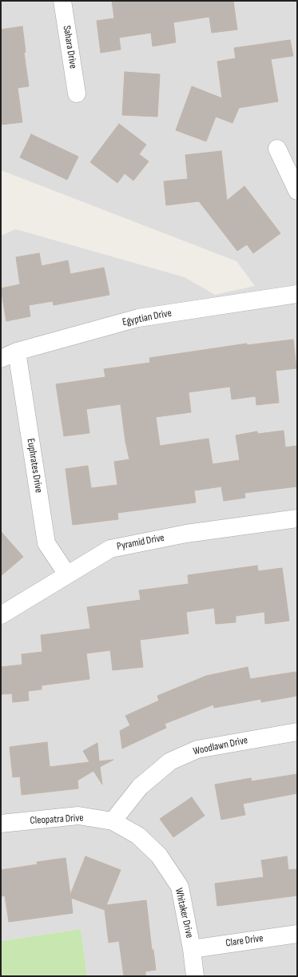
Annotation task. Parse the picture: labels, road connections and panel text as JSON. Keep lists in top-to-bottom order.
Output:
{
  "streets": {
    "street": [
      "Sahara Drive",
      "Egyptian Drive",
      "Euphrates Drive",
      "Pyramid Drive",
      "Woodlawn Drive",
      "Cleopatra Drive",
      "Whitaker Drive",
      "Clare Drive"
    ]
  },
  "crossings": [
    ["Egyptian Drive", "Euphrates Drive"],
    ["Euphrates Drive", "Pyramid Drive"],
    ["Woodlawn Drive", "Cleopatra Drive"],
    ["Woodlawn Drive", "Whitaker Drive"],
    ["Cleopatra Drive", "Whitaker Drive"],
    ["Whitaker Drive", "Clare Drive"]
  ]
}
